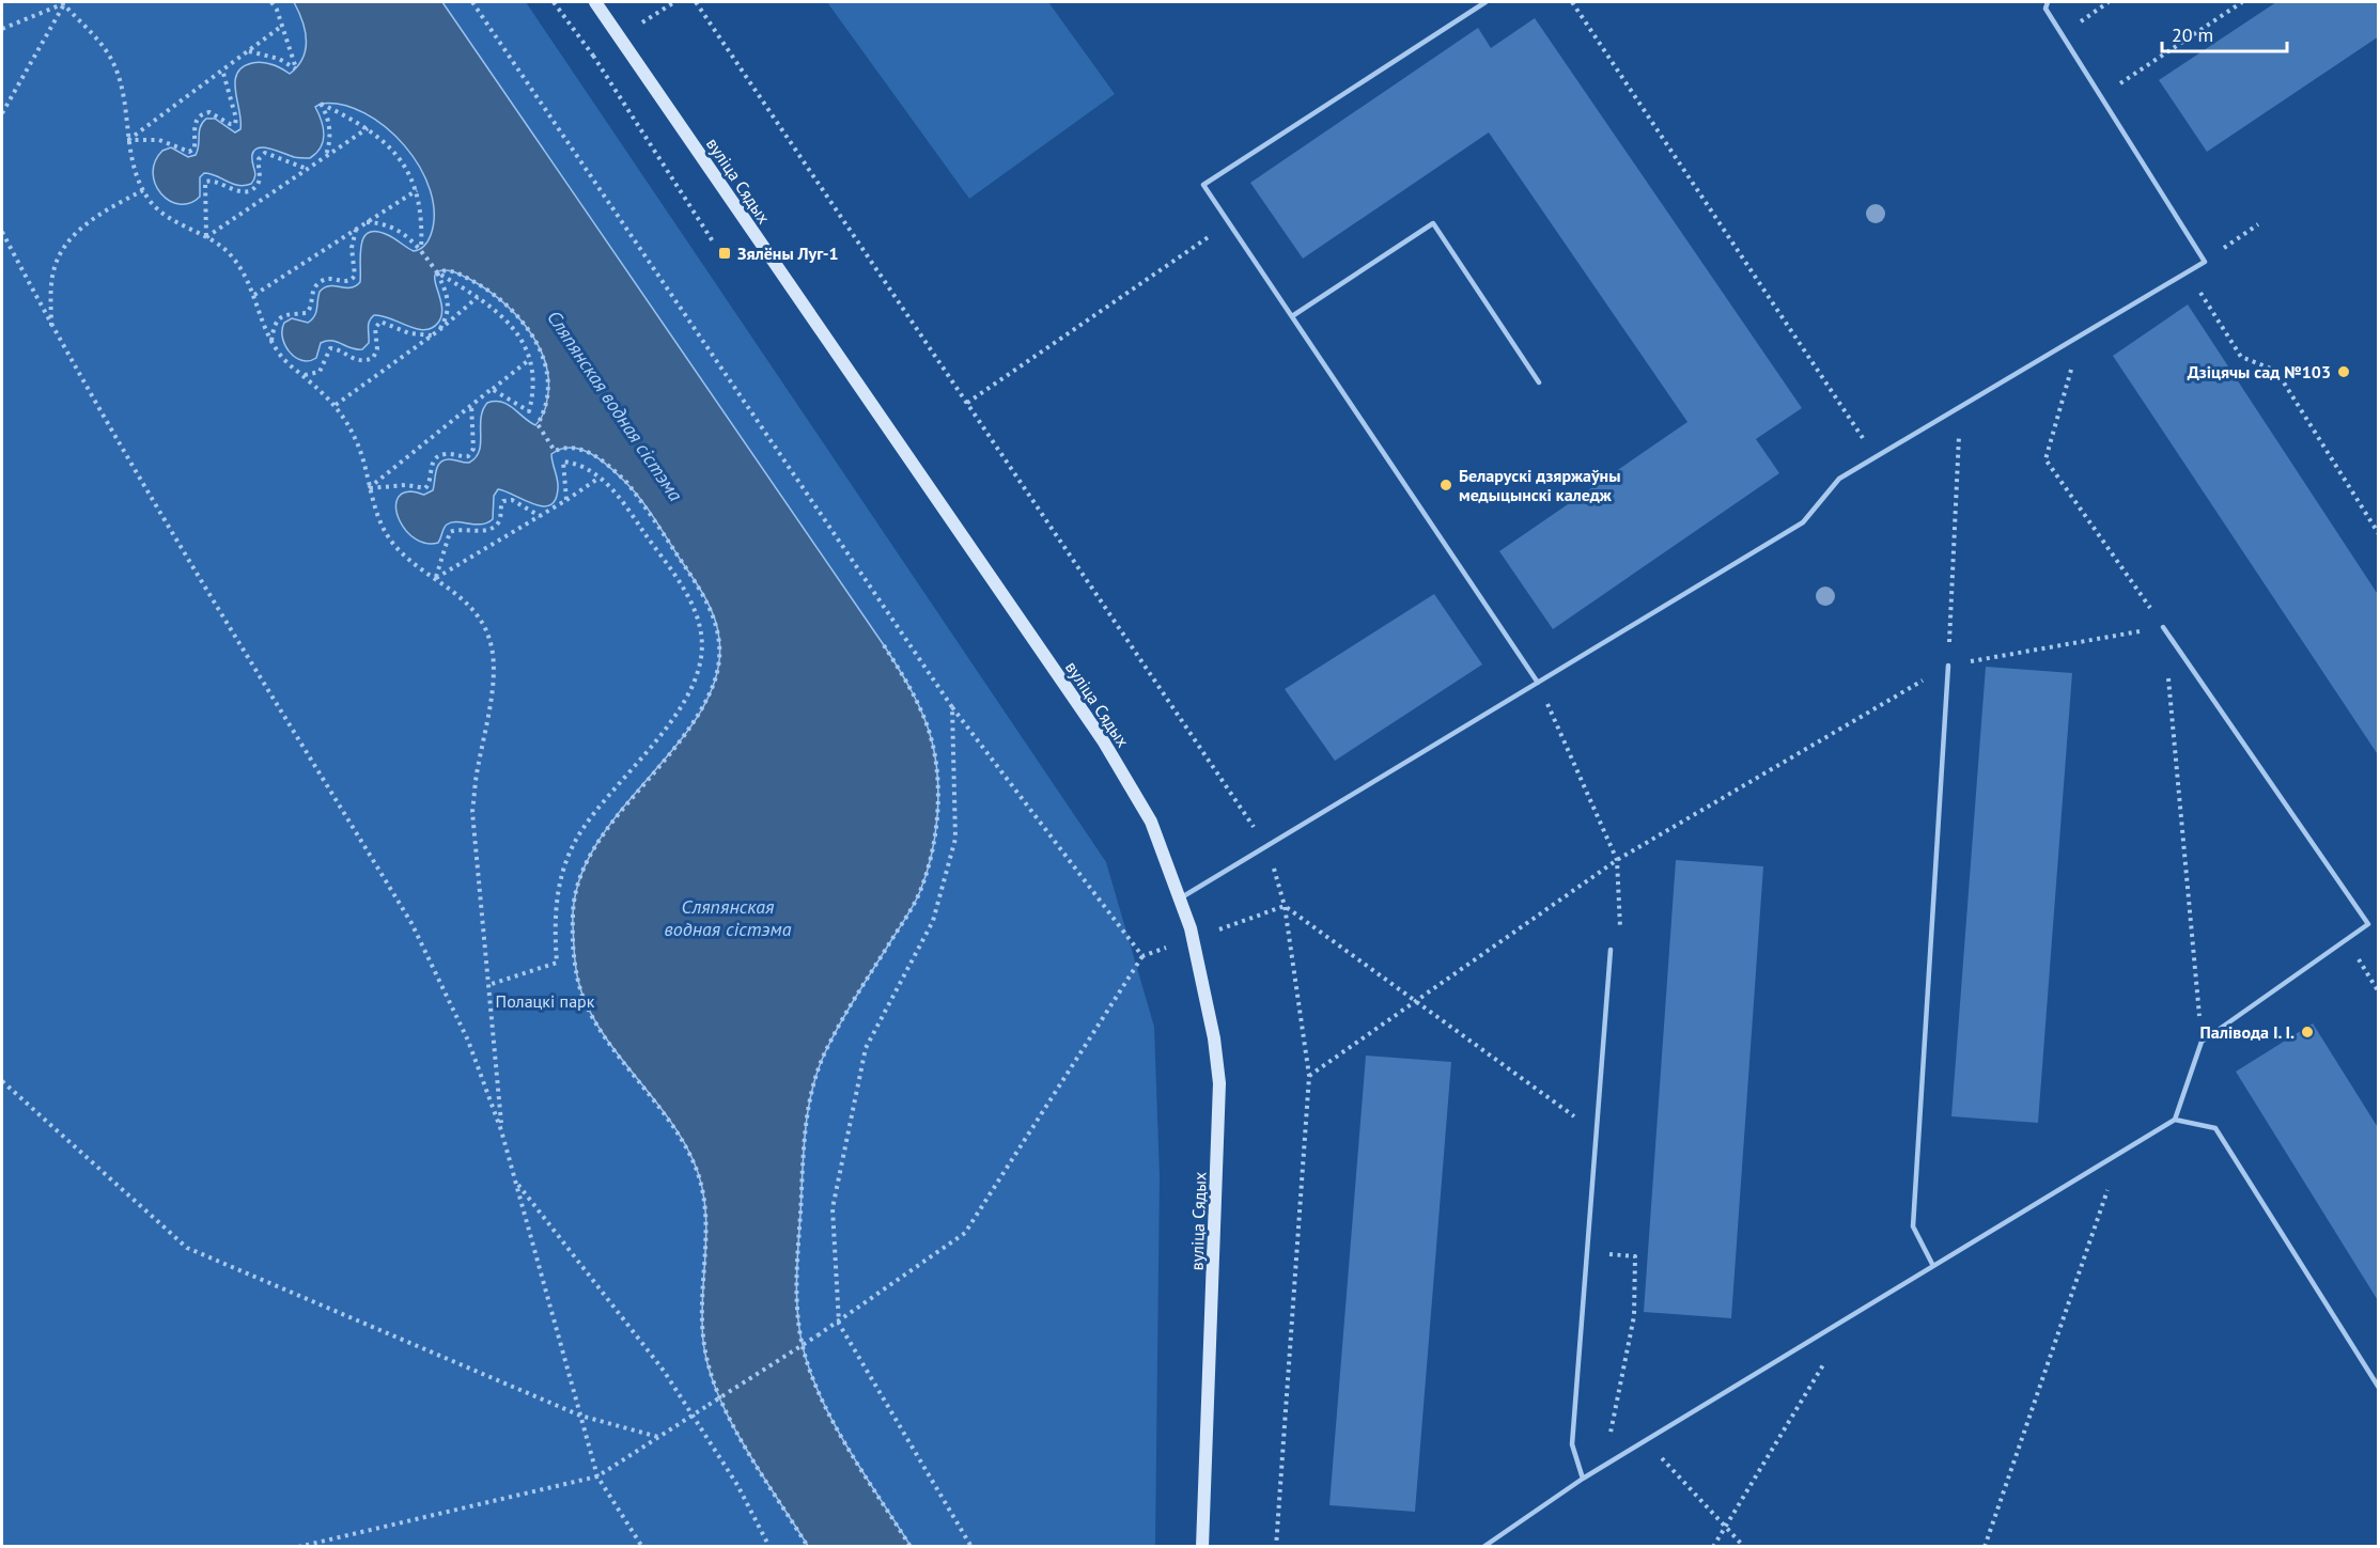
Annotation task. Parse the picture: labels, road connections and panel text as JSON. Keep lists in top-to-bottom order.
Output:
{
  "streets": {
    "street": ["вуліца Сядых"]
  },
  "water": ["Сляпянская водная сістэма"],
  "parks": ["Полацкі парк"],
  "places": {
    "transit": ["Зялёны Луг-1"],
    "other": ["Дзіцячы сад №103", "Беларускі дзяржаўны медыцынскі каледж", "Палівода І. І."]
  },
  "scale_bar": "20 m"
}
